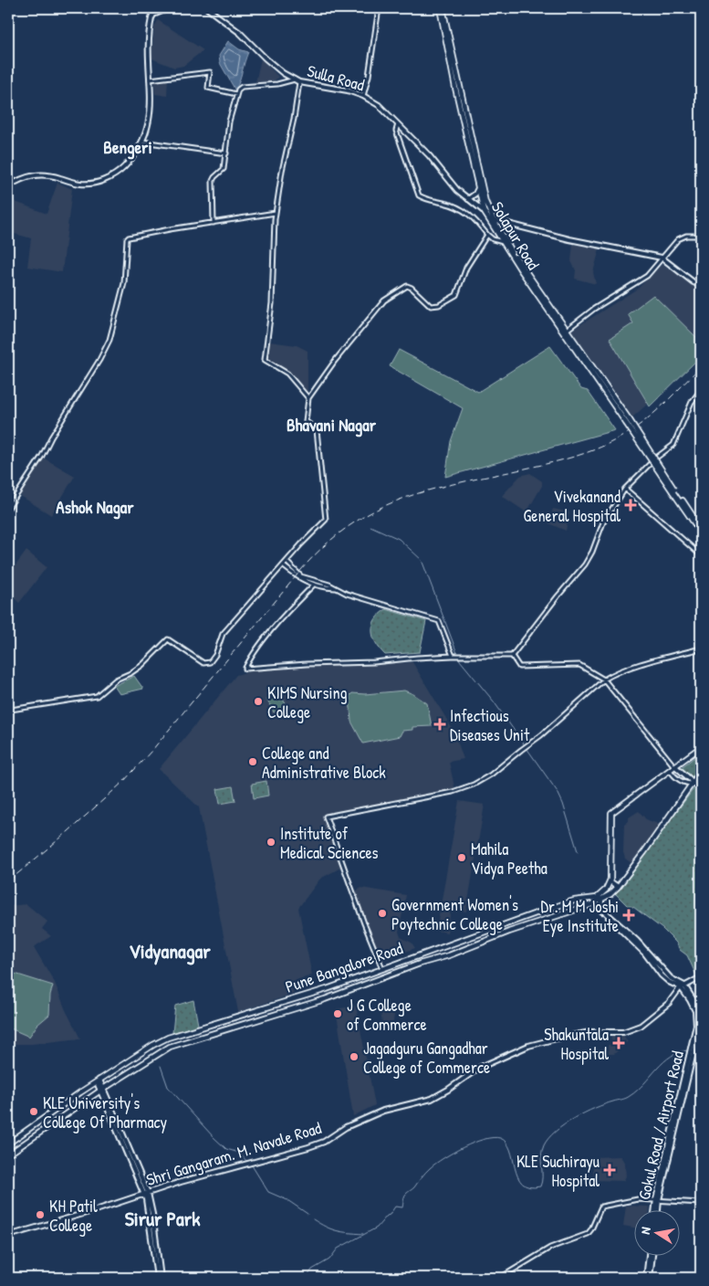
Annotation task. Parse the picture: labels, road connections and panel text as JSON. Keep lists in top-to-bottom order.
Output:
{
  "streets": {
    "main road": [
      "Sulla Road",
      "Solapur Road",
      "Pune Bangalore Road",
      "Gokul Road / Airport Road",
      "Shri Gangaram. M. Navale Road"
    ]
  },
  "crossings": [
    ["Sulla Road", "Solapur Road"],
    ["Pune Bangalore Road", "Gokul Road / Airport Road"],
    ["Gokul Road / Airport Road", "Shri Gangaram. M. Navale Road"]
  ],
  "districts": [
    "Bengeri",
    "Bhavani Nagar",
    "Ashok Nagar",
    "Vidyanagar",
    "Sirur Park"
  ],
  "places": {
    "health": [
      "Vivekanand General Hospital",
      "Infectious Diseases Unit",
      "Dr. M M Joshi Eye Institute",
      "Shakuntala Hospital",
      "KLE Suchirayu Hospital"
    ],
    "other": [
      "KIMS Nursing College",
      "College and Administrative Block",
      "Institute of Medical Sciences",
      "Mahila Vidya Peetha",
      "Government Women's Poytechnic College",
      "J G College of Commerce",
      "Jagadguru Gangadhar College of Commerce",
      "KLE University's College Of Pharmacy",
      "KH Patil College"
    ]
  },
  "north": "left"
}
